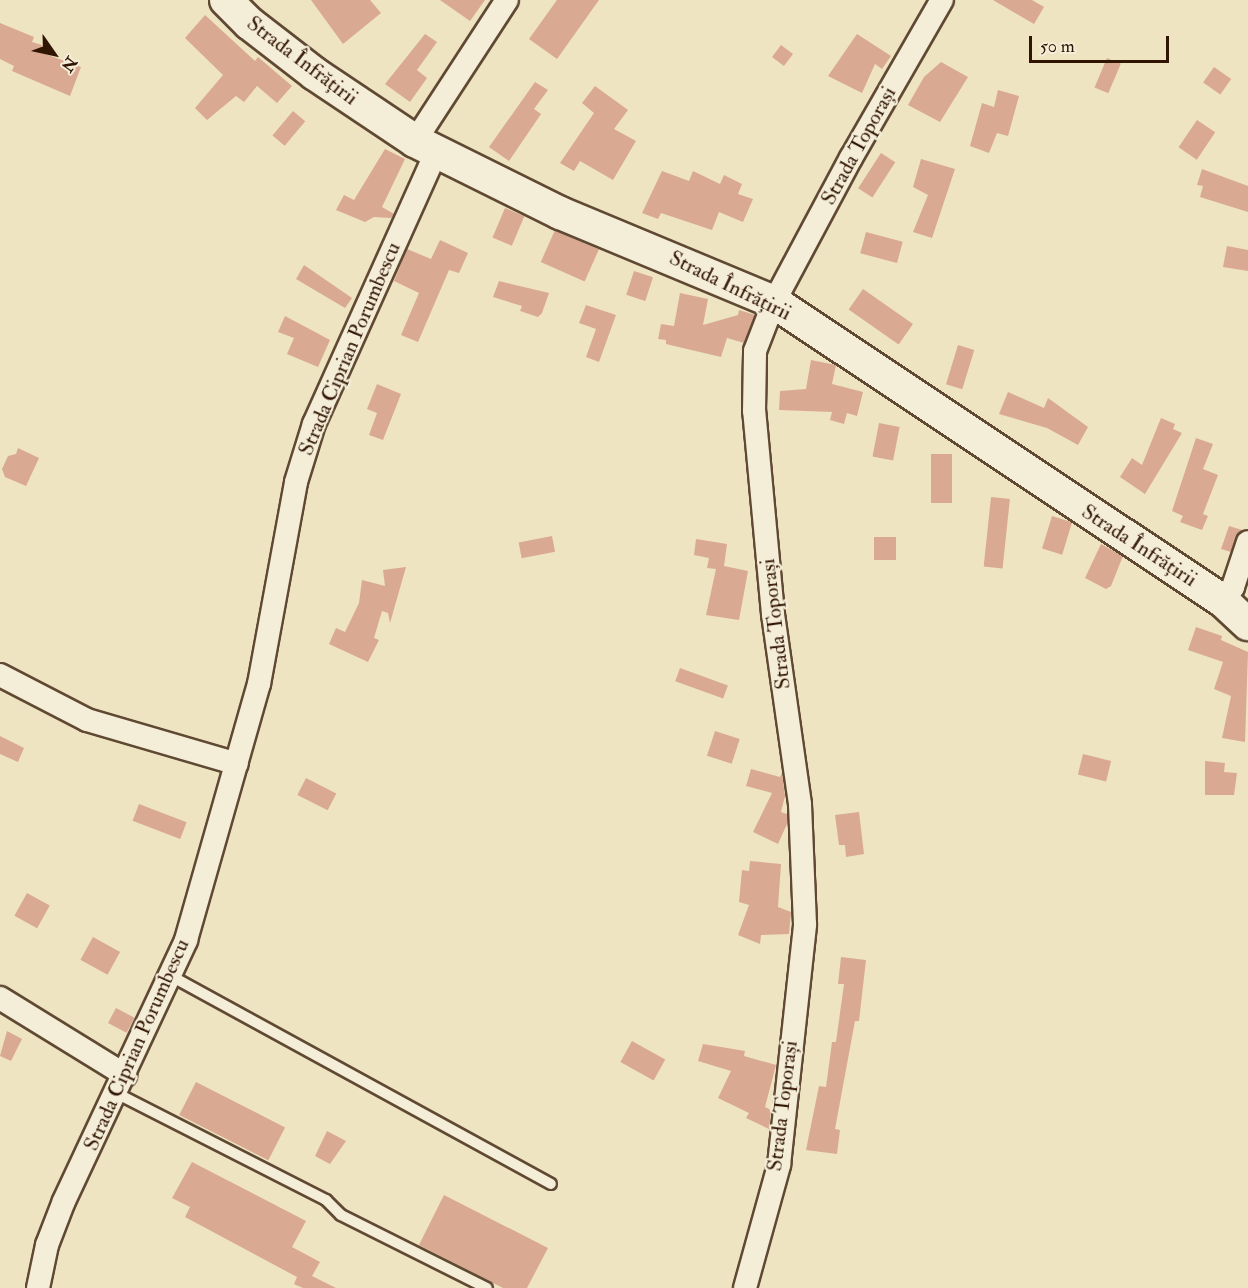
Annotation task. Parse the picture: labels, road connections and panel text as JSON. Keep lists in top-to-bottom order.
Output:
{
  "streets": {
    "main road": ["Strada Înfrățirii"],
    "street": ["Strada Toporași", "Strada Ciprian Porumbescu"]
  },
  "crossings": [
    ["Strada Înfrățirii", "Strada Toporași"],
    ["Strada Înfrățirii", "Strada Ciprian Porumbescu"]
  ],
  "scale_bar": "50 m",
  "north": "bottom right"
}
